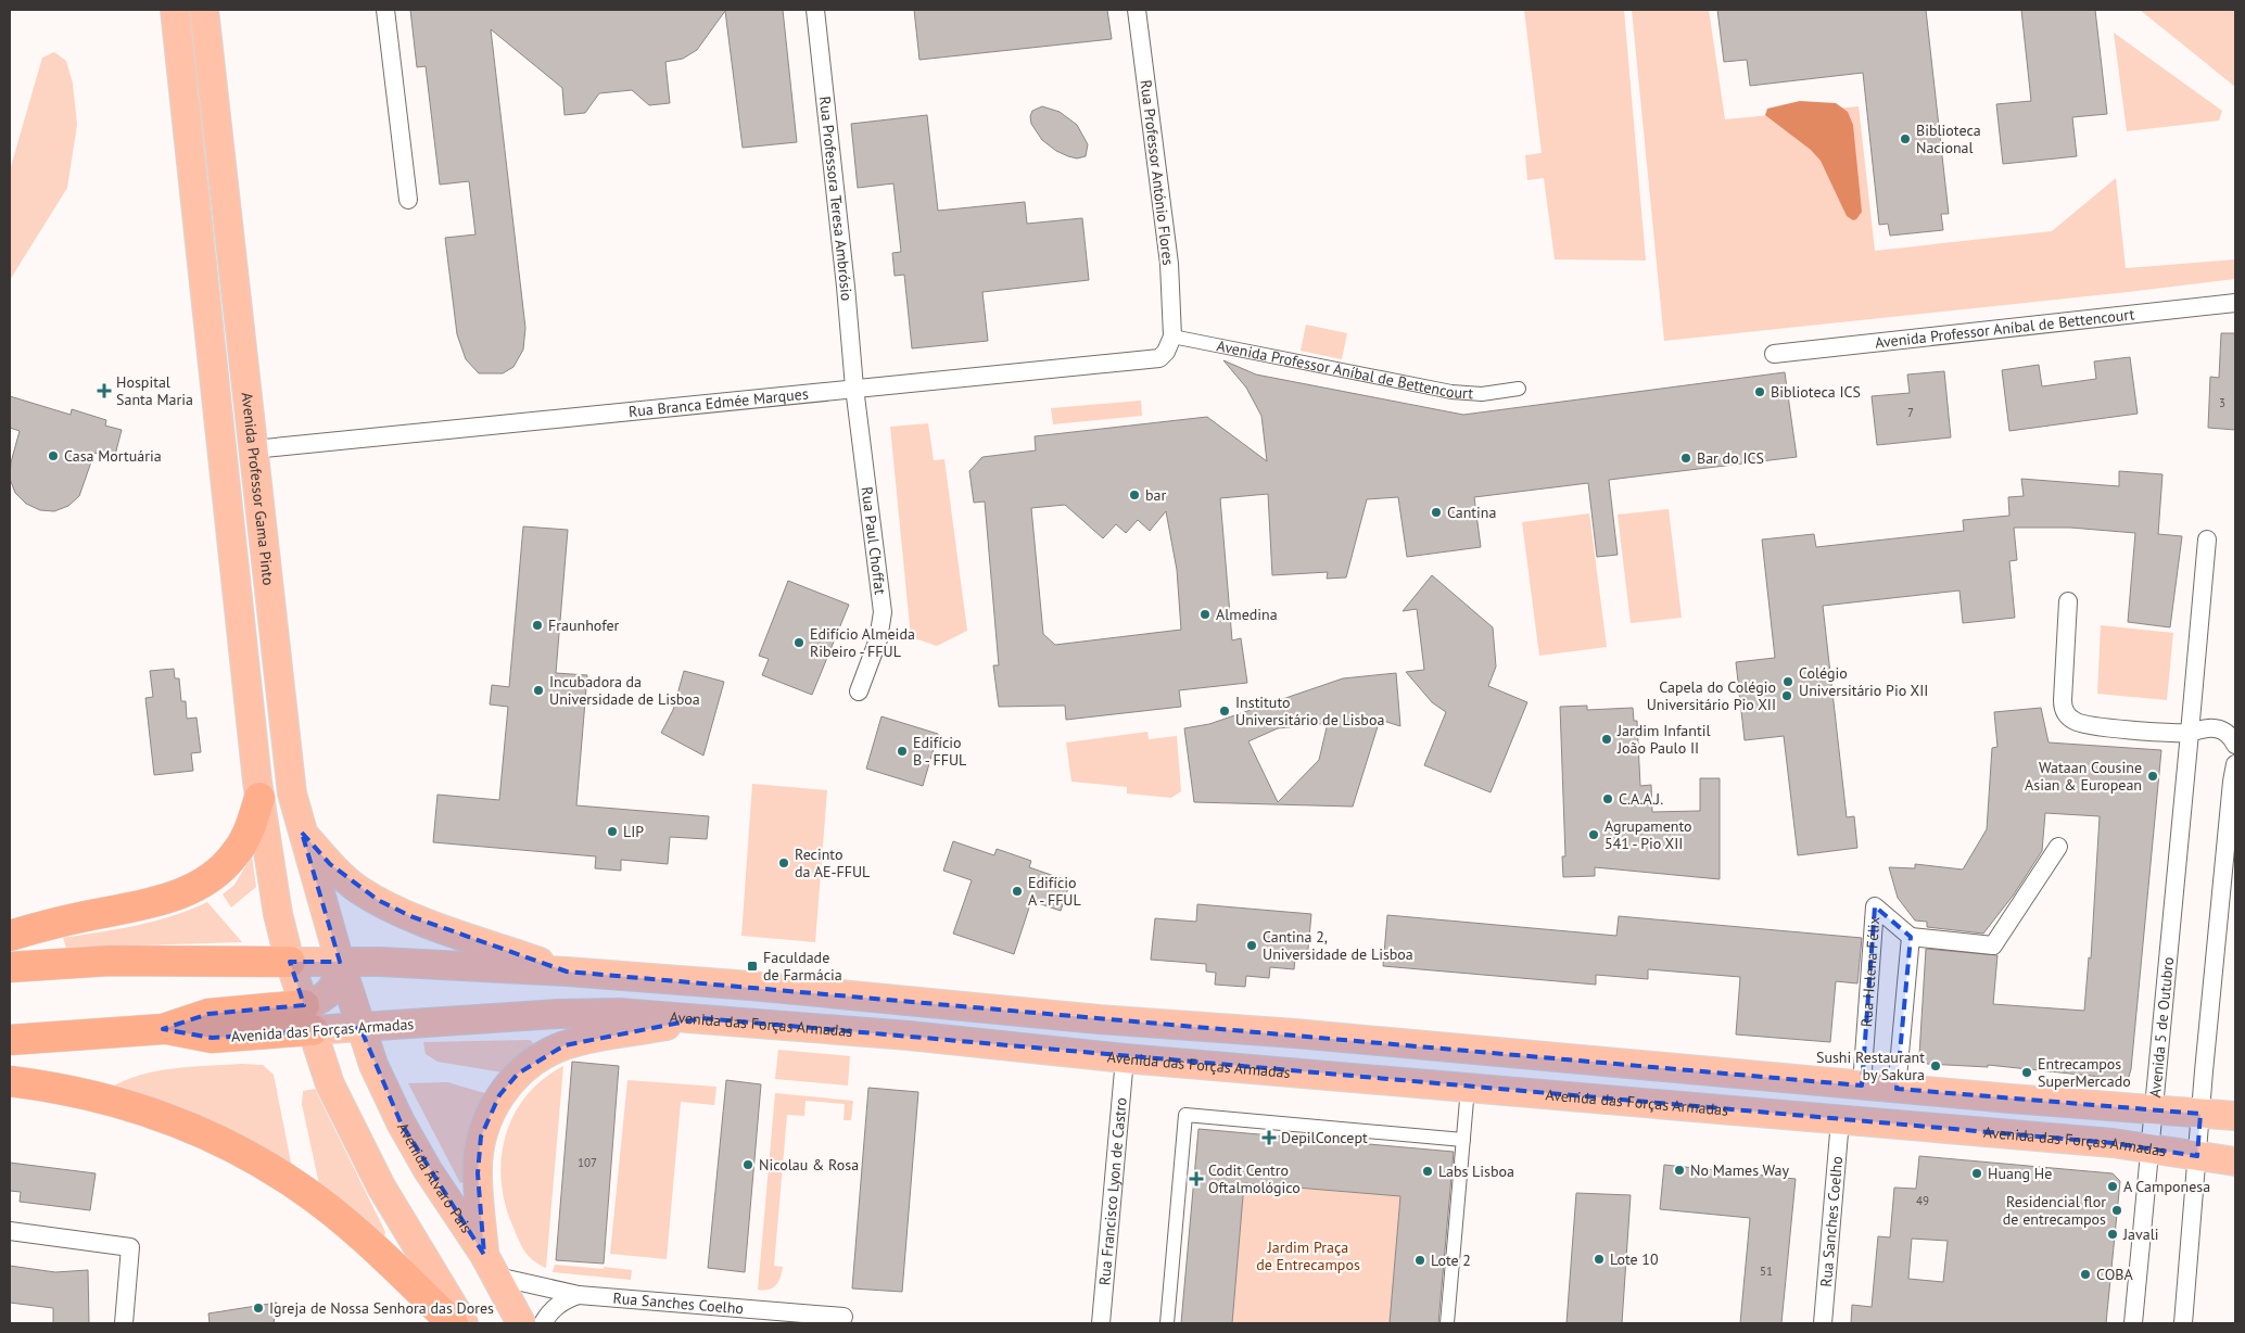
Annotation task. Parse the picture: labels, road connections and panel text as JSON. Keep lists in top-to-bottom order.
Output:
{
  "streets": {
    "highway": ["Avenida das Forças Armadas"],
    "main road": ["Avenida Professor Gama Pinto", "Avenida Álvaro Pais"],
    "street": [
      "Rua Professor António Flores",
      "Rua Professora Teresa Ambrósio",
      "Avenida Professor Aníbal de Bettencourt",
      "Rua Branca Edmée Marques",
      "Rua Paul Choffat",
      "Rua Helena Félix",
      "Avenida 5 de Outubro",
      "Rua Francisco Lyon de Castro",
      "Rua Sanches Coelho"
    ]
  },
  "crossings": [
    ["Rua Professor António Flores", "Avenida Professor Aníbal de Bettencourt"],
    ["Rua Professor António Flores", "Rua Branca Edmée Marques"],
    ["Rua Professora Teresa Ambrósio", "Rua Branca Edmée Marques"],
    ["Rua Professora Teresa Ambrósio", "Rua Paul Choffat"],
    ["Avenida Professor Aníbal de Bettencourt", "Rua Branca Edmée Marques"],
    ["Rua Branca Edmée Marques", "Avenida Professor Gama Pinto"],
    ["Rua Branca Edmée Marques", "Rua Paul Choffat"],
    ["Avenida Professor Gama Pinto", "Avenida das Forças Armadas"],
    ["Avenida Professor Gama Pinto", "Avenida Álvaro Pais"],
    ["Avenida das Forças Armadas", "Avenida 5 de Outubro"],
    ["Avenida das Forças Armadas", "Avenida Álvaro Pais"],
    ["Avenida das Forças Armadas", "Rua Francisco Lyon de Castro"],
    ["Avenida das Forças Armadas", "Rua Sanches Coelho"],
    ["Avenida Álvaro Pais", "Rua Sanches Coelho"]
  ],
  "parks": ["Jardim Praça de Entrecampos"],
  "places": {
    "other": [
      "Biblioteca Nacional",
      "Biblioteca ICS",
      "Casa Mortuária",
      "Bar do ICS",
      "bar",
      "Cantina",
      "Almedina",
      "Fraunhofer",
      "Edifício Almeida Ribeiro - FFUL",
      "Colégio Universitário Pio XII",
      "Incubadora da Universidade de Lisboa",
      "Capela do Colégio Universitário Pio XII",
      "Instituto Universitário de Lisboa",
      "Jardim Infantil João Paulo II",
      "Edifício B - FFUL",
      "Wataan Cousine Asian & European",
      "C.A.A.J.",
      "LIP",
      "Agrupamento 541 - Pio XII",
      "Recinto da AE-FFUL",
      "Edifício A - FFUL",
      "Cantina 2, Universidade de Lisboa",
      "Sushi Restaurant by Sakura",
      "Entrecampos SuperMercado",
      "Nicolau & Rosa",
      "No Mames Way",
      "Labs Lisboa",
      "Huang He",
      "A Camponesa",
      "Residencial flor de entrecampos",
      "Javali",
      "Lote 10",
      "Lote 2",
      "COBA",
      "Igreja de Nossa Senhora das Dores"
    ],
    "health": ["Hospital Santa Maria", "DepilConcept", "Codit Centro Oftalmológico"],
    "transit": ["Faculdade de Farmácia"]
  },
  "house_numbers": [
    "3",
    "7",
    "107",
    "49",
    "51"
  ]
}
